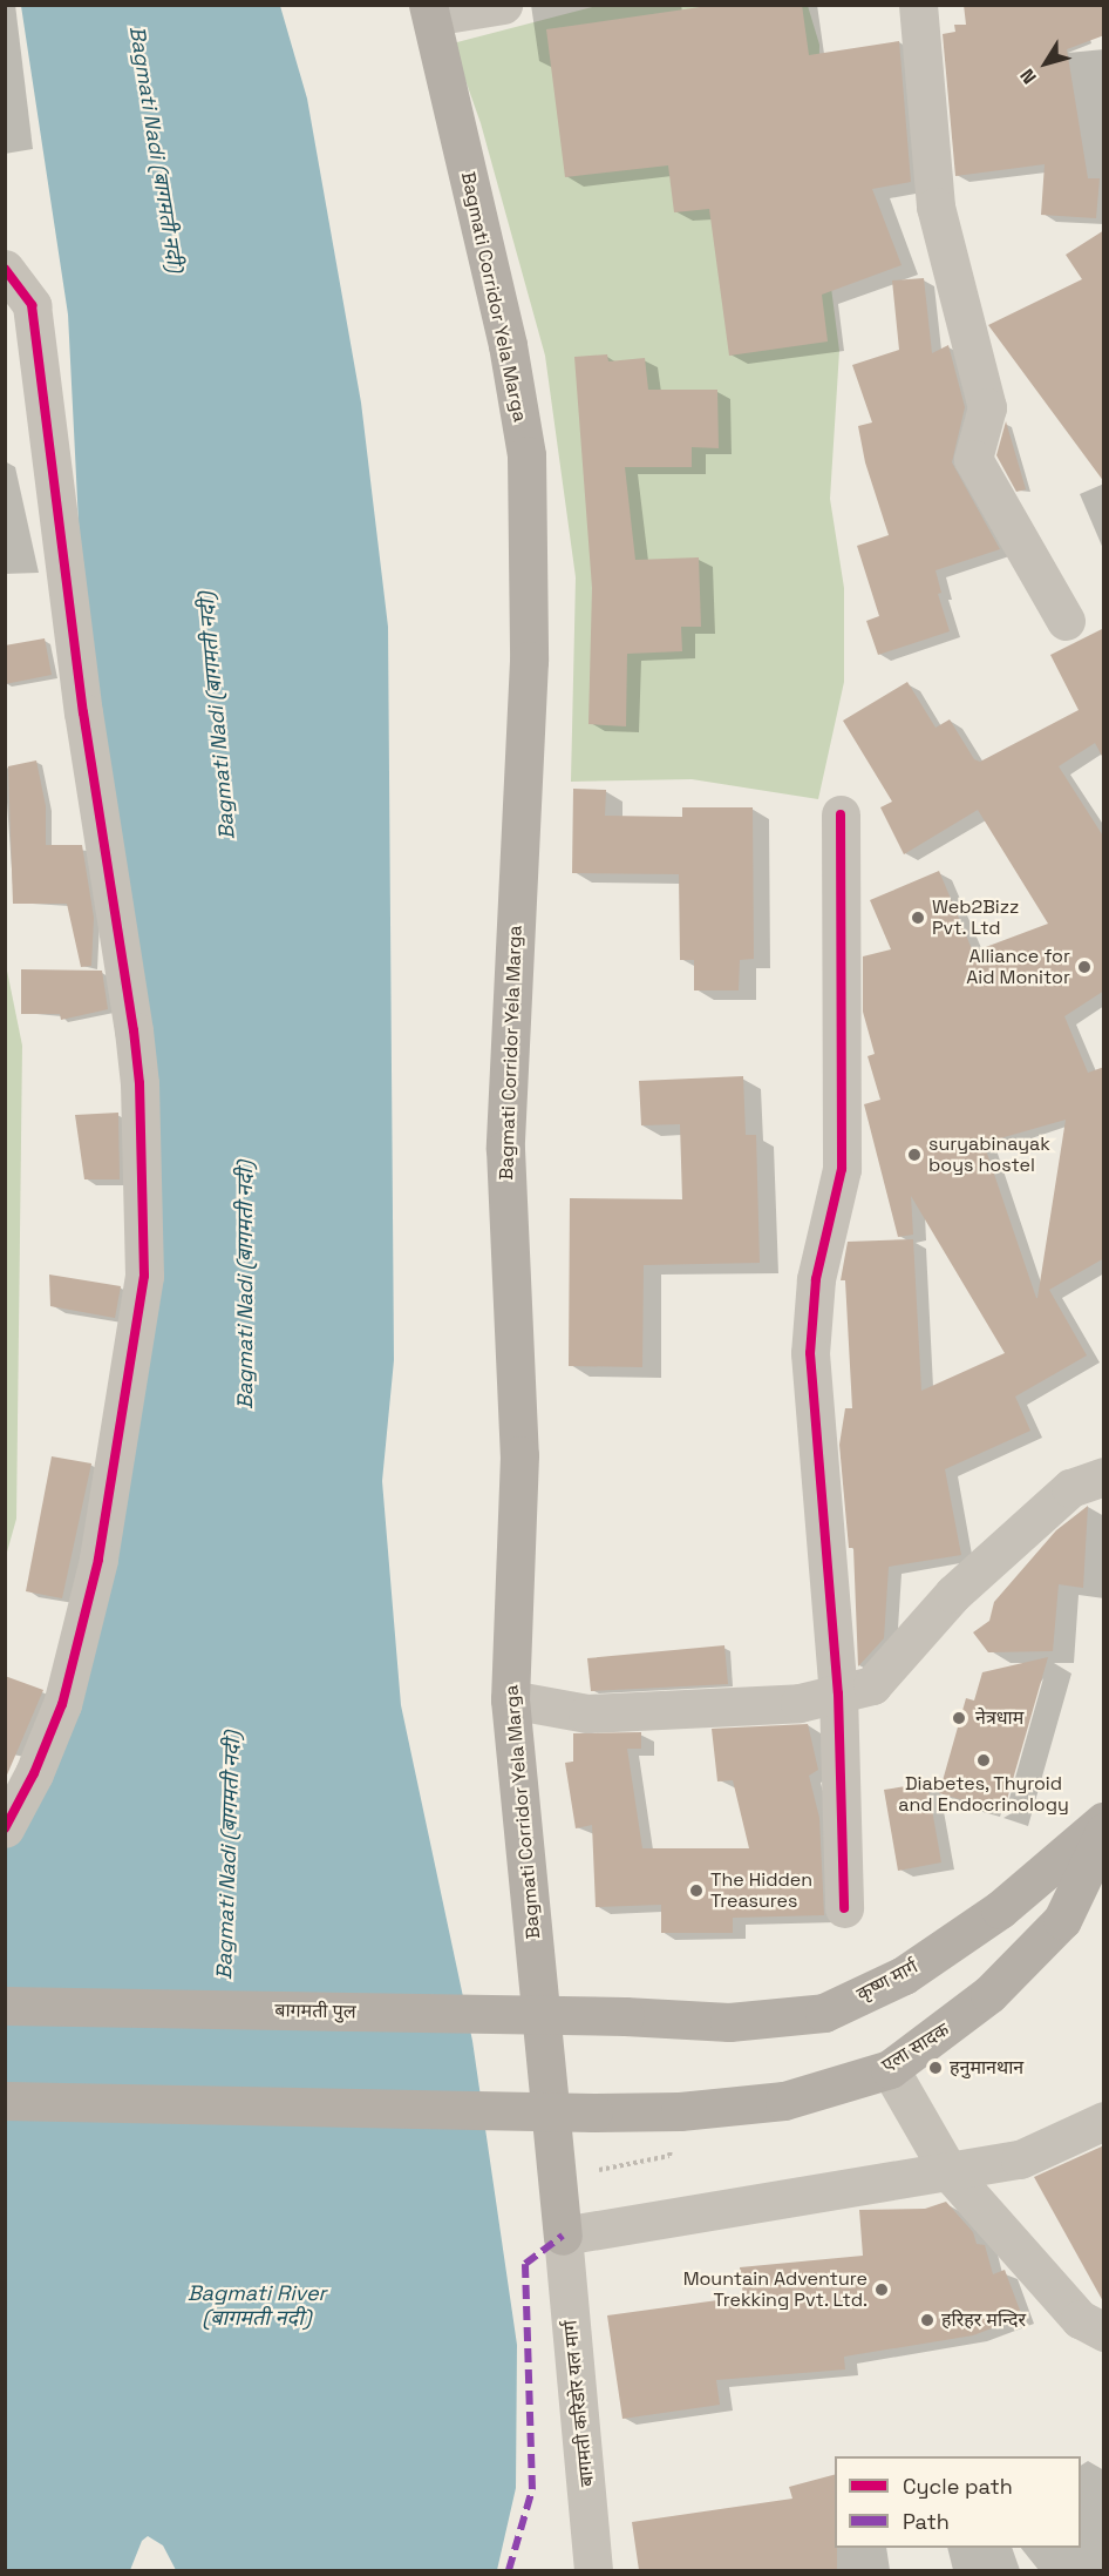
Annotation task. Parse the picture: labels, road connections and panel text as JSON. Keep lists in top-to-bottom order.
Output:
{
  "streets": {
    "main road": [
      "Bagmati Corridor Yela Marga",
      "कृष्ण मार्ग",
      "बागमती पुल",
      "एला सादक"
    ],
    "street": ["बागमती करिडोर यल मार्ग"]
  },
  "crossings": [
    ["Bagmati Corridor Yela Marga", "बागमती करिडोर यल मार्ग"],
    ["कृष्ण मार्ग", "बागमती पुल"]
  ],
  "water": ["Bagmati Nadi (बागमती नदी)", "Bagmati River (बागमती नदी)"],
  "places": [
    "Web2Bizz Pvt. Ltd",
    "Alliance for Aid Monitor",
    "suryabinayak boys hostel",
    "नेत्रधाम",
    "Diabetes, Thyroid and Endocrinology",
    "The Hidden Treasures",
    "हनुमानथान",
    "Mountain Adventure Trekking Pvt. Ltd.",
    "हरिहर मन्दिर"
  ],
  "legend": ["Cycle path", "Path"],
  "north": "bottom left"
}
